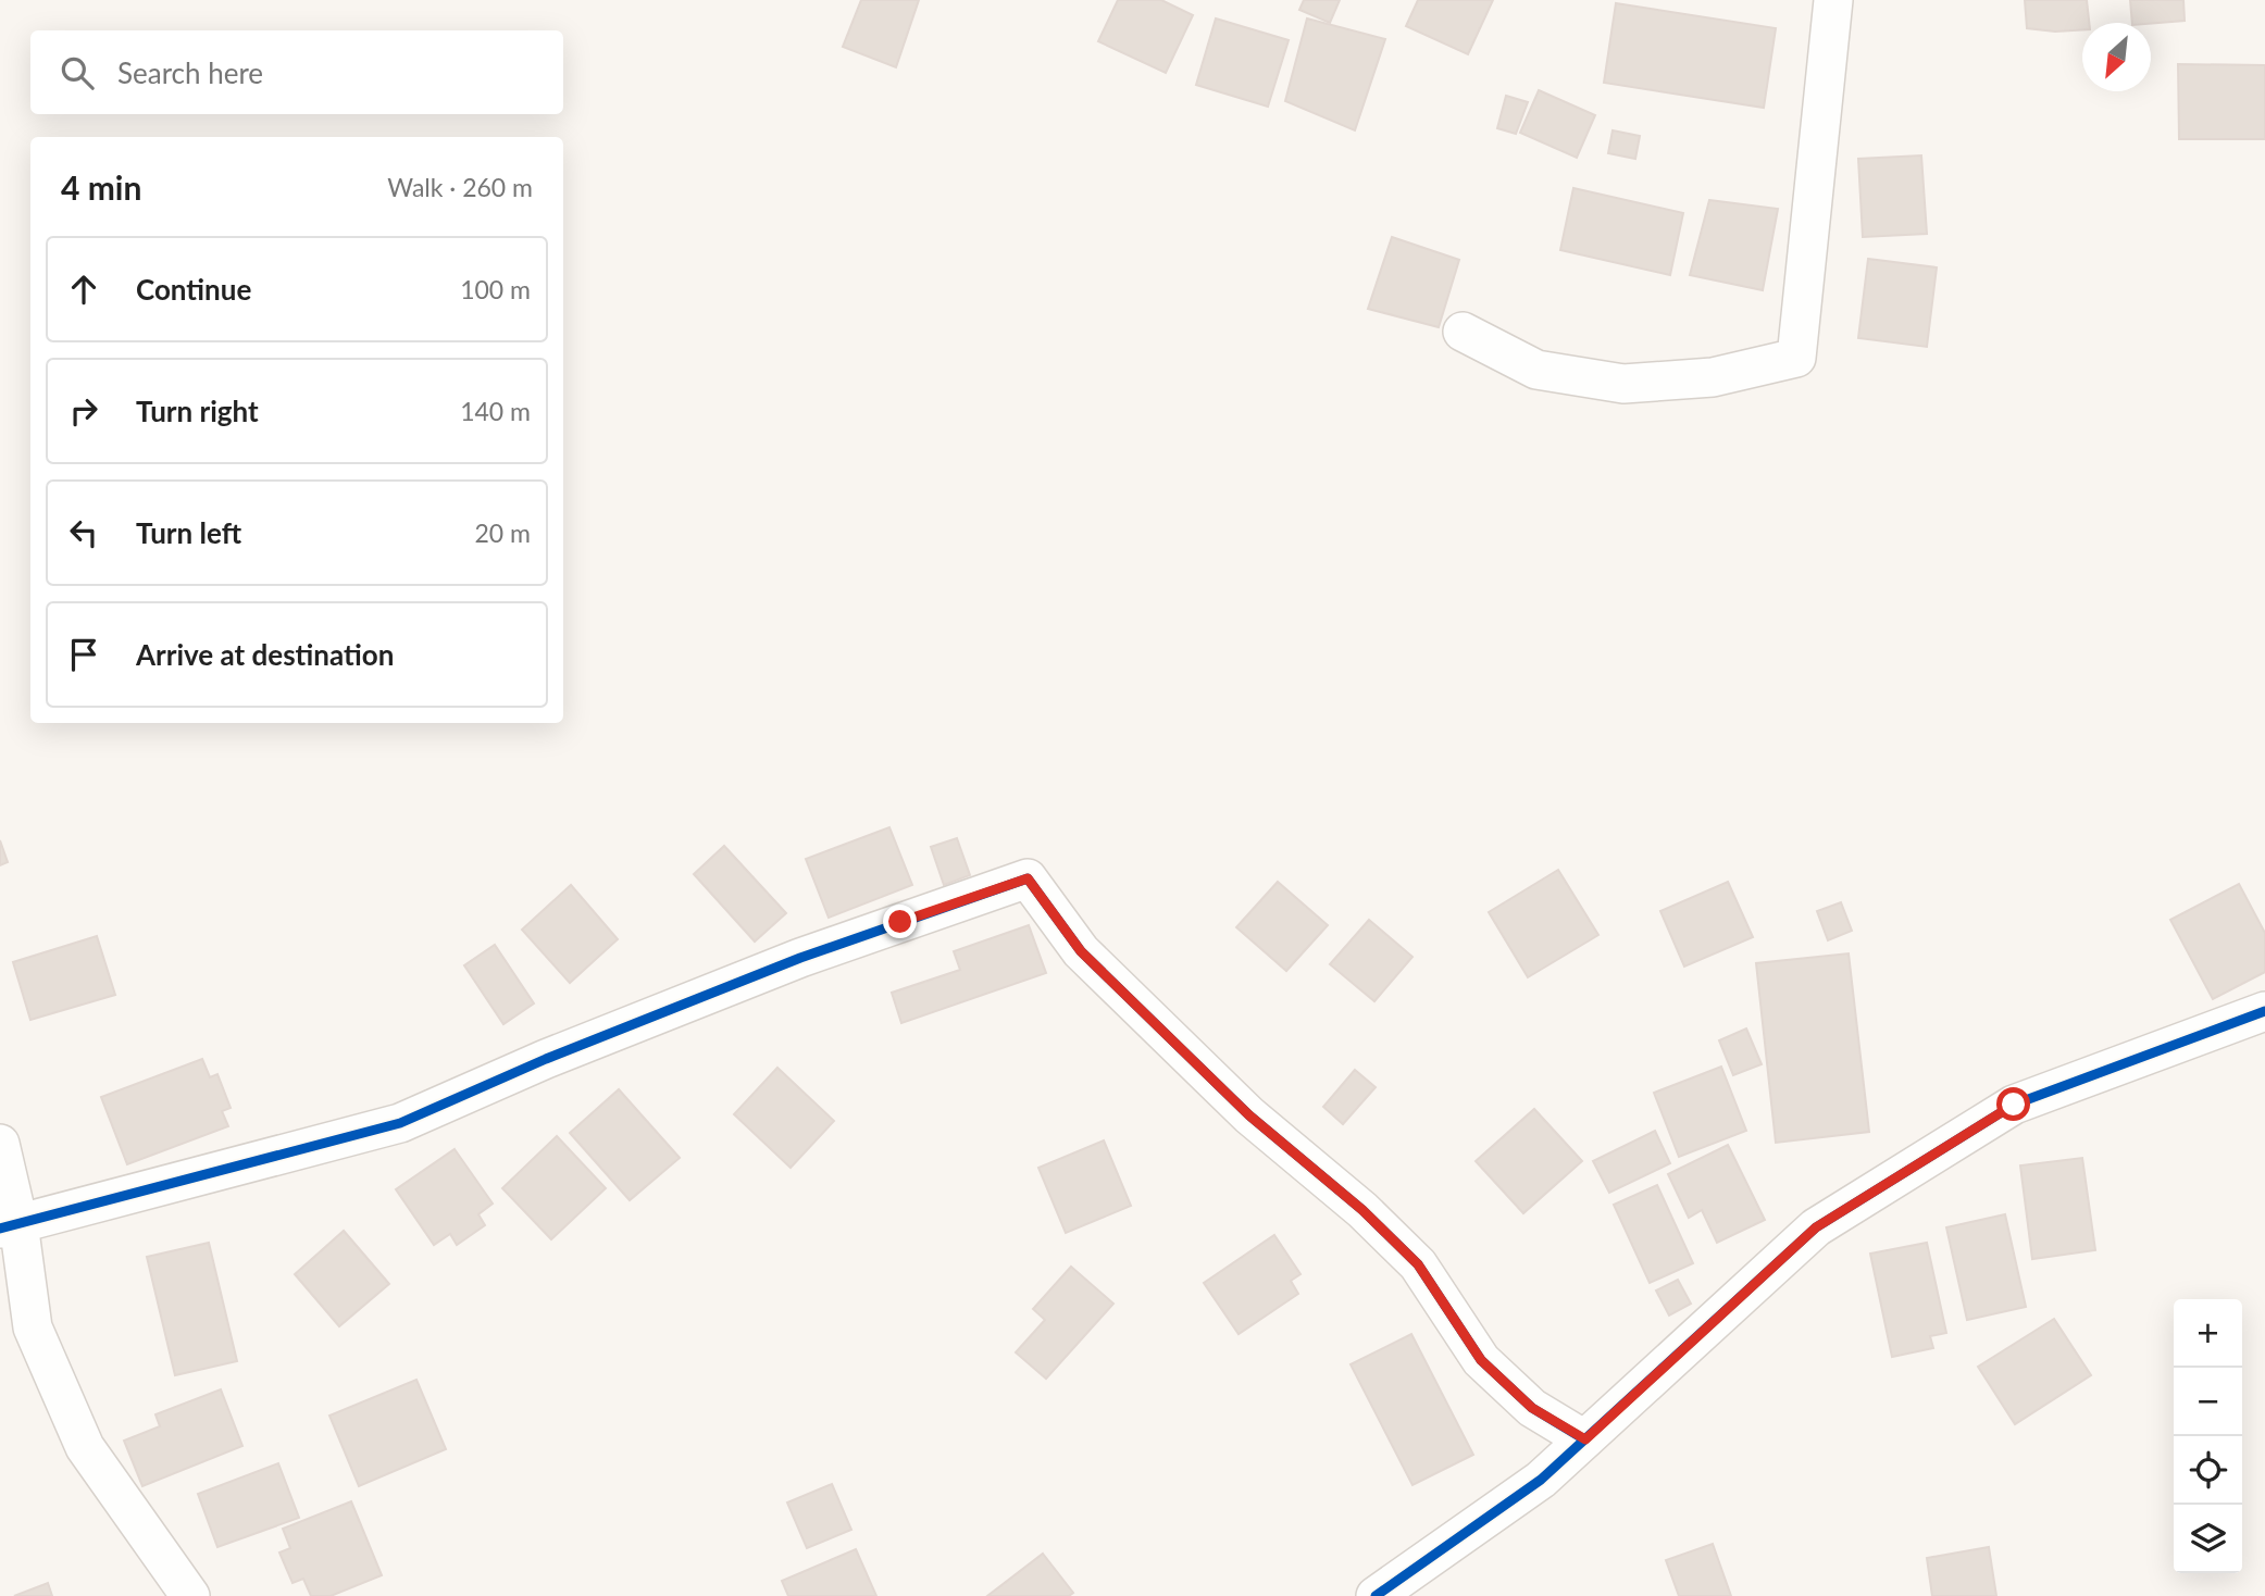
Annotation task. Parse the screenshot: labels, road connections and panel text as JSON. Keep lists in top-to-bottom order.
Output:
{
  "north": "bottom left",
  "page": {
    "search": "Search here",
    "heading": ["4 min", "Walk · 260 m"],
    "list": [
      ["Continue", "100 m"],
      ["Turn right", "140 m"],
      ["Turn left", "20 m"],
      "Arrive at destination"
    ],
    "map_buttons": ["+", "−"]
  }
}
